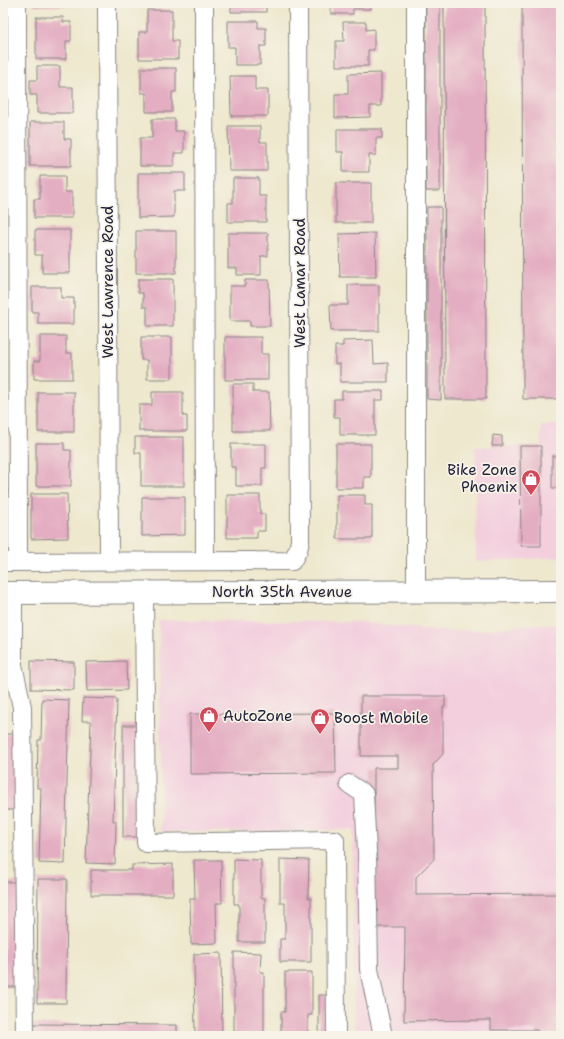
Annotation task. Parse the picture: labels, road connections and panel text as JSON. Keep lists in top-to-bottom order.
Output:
{
  "streets": {
    "main road": ["North 35th Avenue"],
    "street": ["West Lawrence Road", "West Lamar Road"]
  },
  "crossings": [
    ["West Lawrence Road", "North 35th Avenue"],
    ["West Lamar Road", "North 35th Avenue"]
  ],
  "places": {
    "shop": ["Bike Zone Phoenix", "AutoZone", "Boost Mobile"]
  }
}
